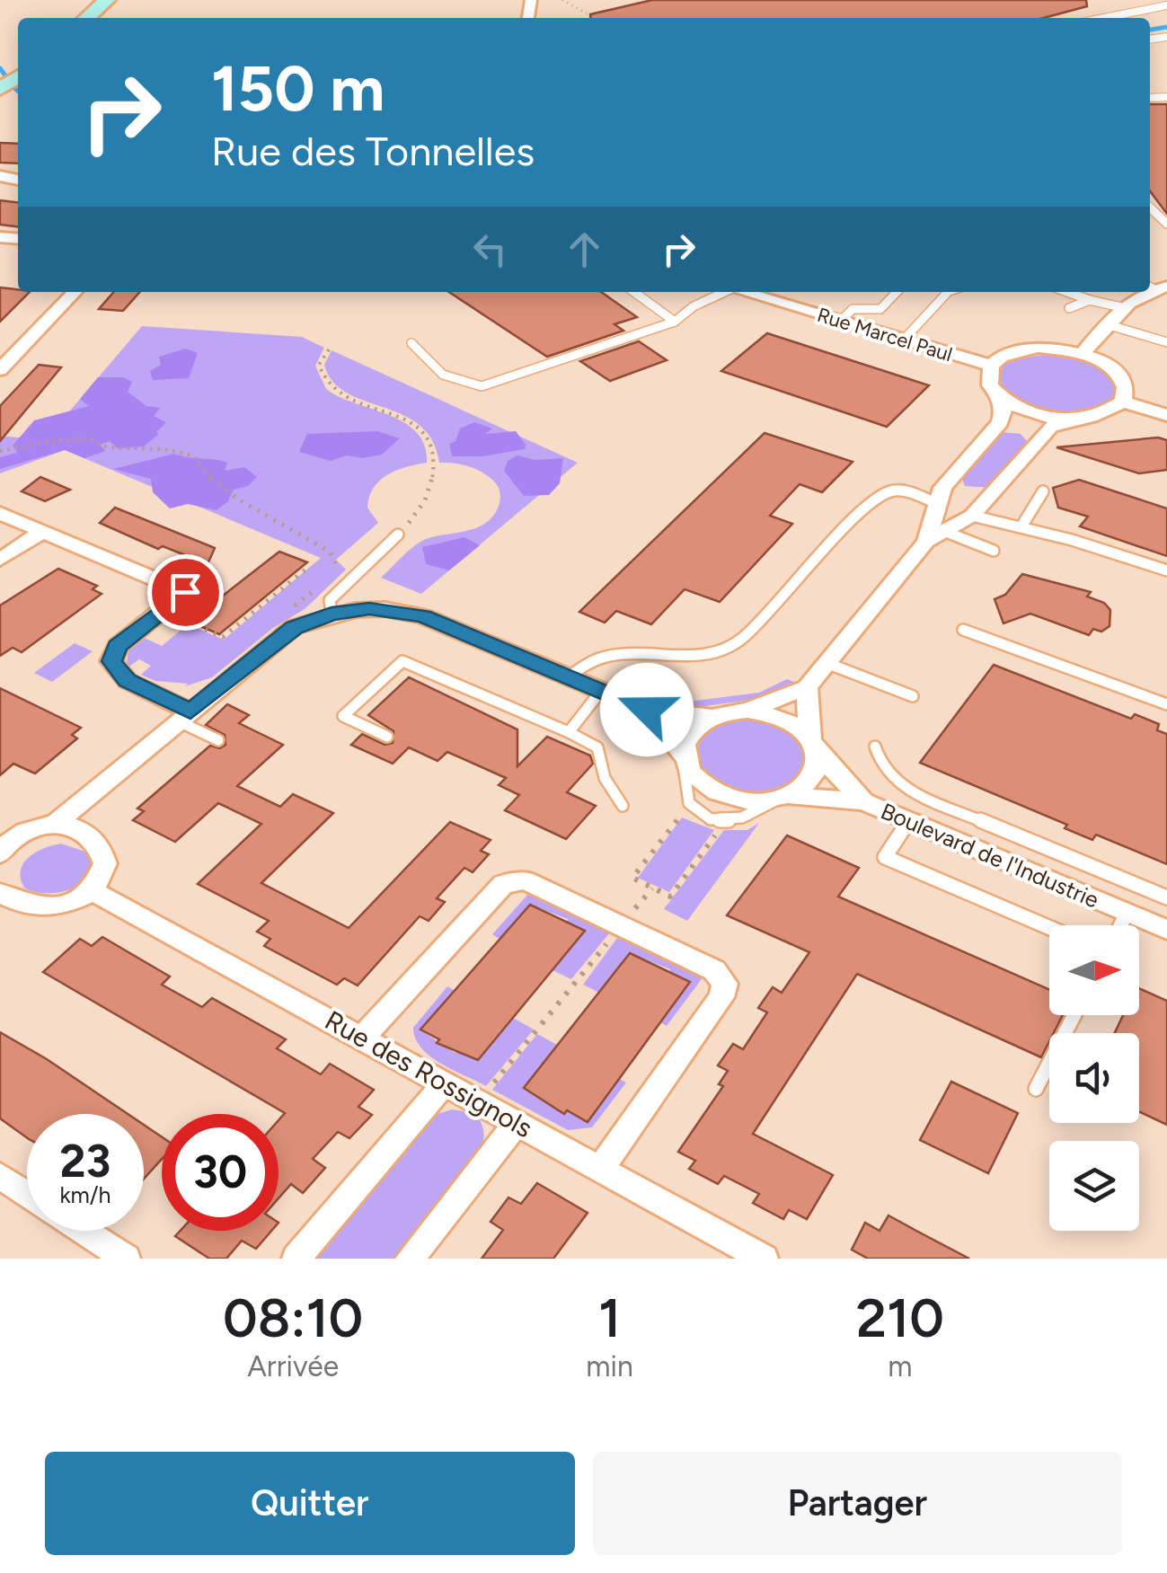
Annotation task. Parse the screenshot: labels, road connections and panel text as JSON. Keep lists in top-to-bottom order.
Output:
{
  "streets": {
    "street": ["Rue Marcel Paul", "Boulevard de l'Industrie", "Rue des Rossignols"]
  },
  "north": "right",
  "page": {
    "turn": ["150 m", "Rue des Tonnelles"],
    "speed": "23 km/h",
    "limit": "30",
    "eta": [
      "08:10",
      "Arrivée",
      "1",
      "min",
      "210",
      "m"
    ],
    "buttons": ["Quitter", "Partager"]
  }
}
